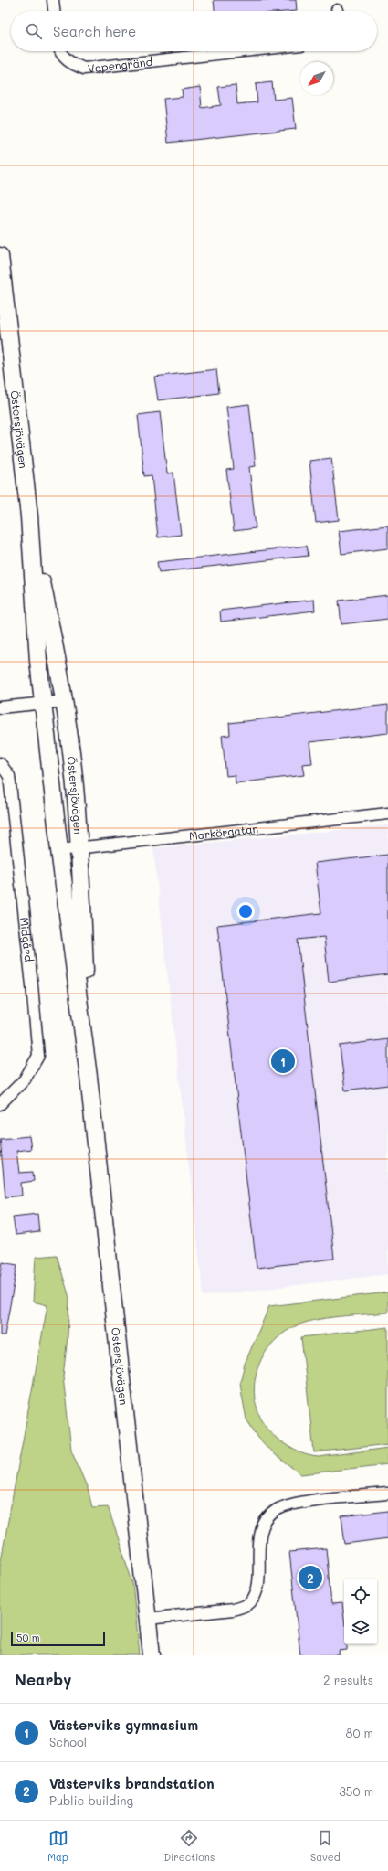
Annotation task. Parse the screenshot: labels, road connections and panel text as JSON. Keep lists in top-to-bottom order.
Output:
{
  "streets": {
    "main road": ["Östersjövägen"],
    "street": ["Vapengränd", "Markörgatan", "Midgård"]
  },
  "crossings": [
    ["Östersjövägen", "Markörgatan"]
  ],
  "scale_bar": "50 m",
  "north": "bottom left",
  "page": {
    "search": "Search here",
    "pins": ["1", "2"],
    "scale": "50 m",
    "heading": ["Nearby", "2 results"],
    "list": [
      {
        "mark": "1",
        "name": "Västerviks gymnasium",
        "note": "School",
        "value": "80 m"
      },
      {
        "mark": "2",
        "name": "Västerviks brandstation",
        "note": "Public building",
        "value": "350 m"
      }
    ],
    "nav": ["Map", "Directions", "Saved"]
  }
}
